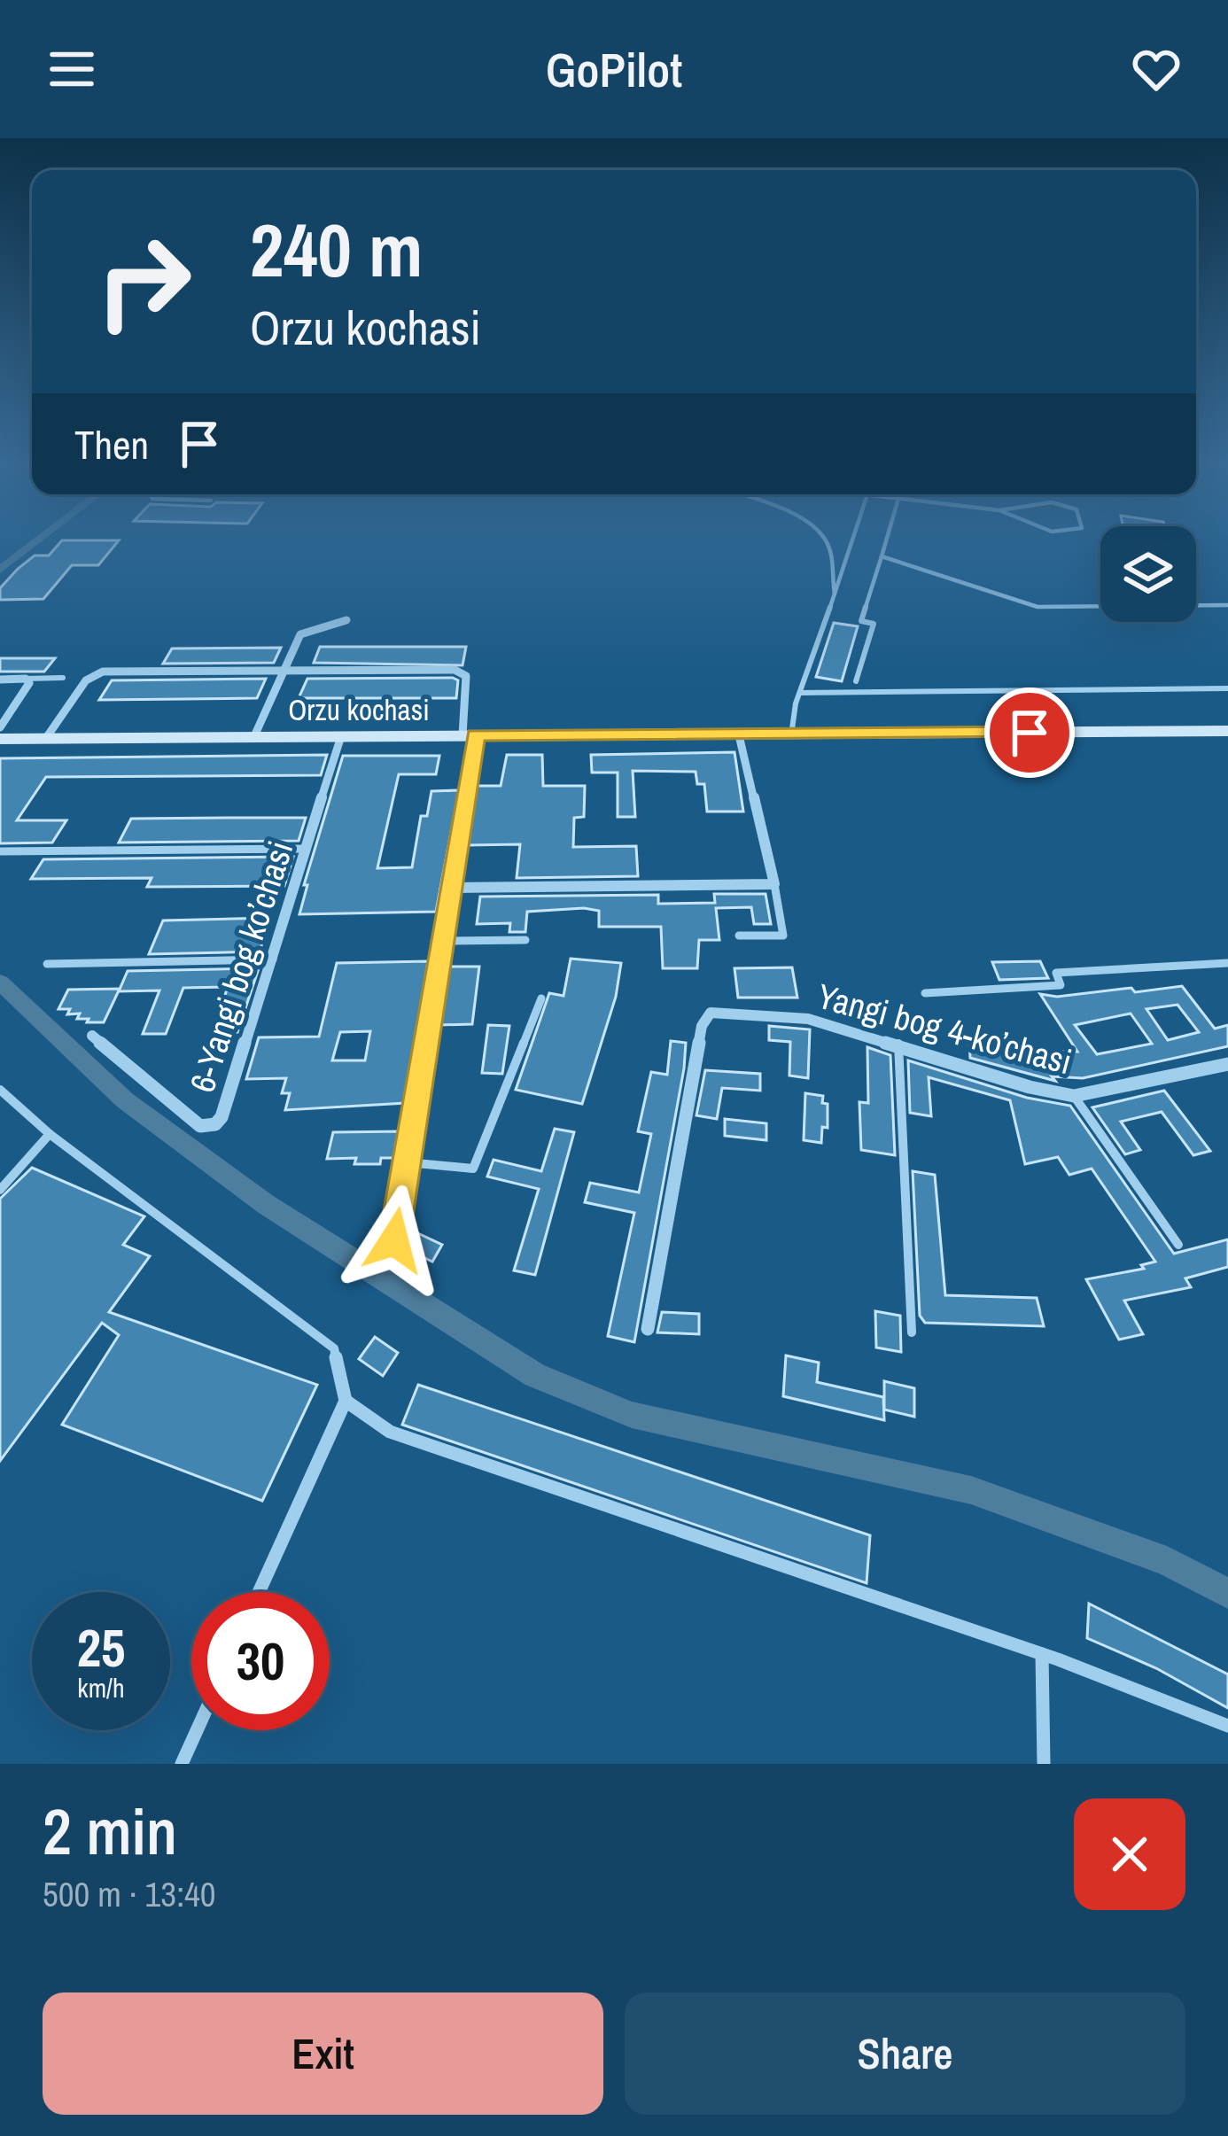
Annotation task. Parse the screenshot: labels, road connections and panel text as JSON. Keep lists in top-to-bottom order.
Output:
{
  "streets": {
    "main road": ["Orzu kochasi"],
    "street": ["6-Yangi bog koʼchasi", "Yangi bog 4-koʼchasi"]
  },
  "crossings": [
    ["Orzu kochasi", "6-Yangi bog koʼchasi"]
  ],
  "page": {
    "header": "GoPilot",
    "turn": ["240 m", "Orzu kochasi"],
    "then": "Then",
    "speed": "25 km/h",
    "limit": "30",
    "heading": ["2 min", "500 m · 13:40"],
    "buttons": ["Exit", "Share"]
  }
}
